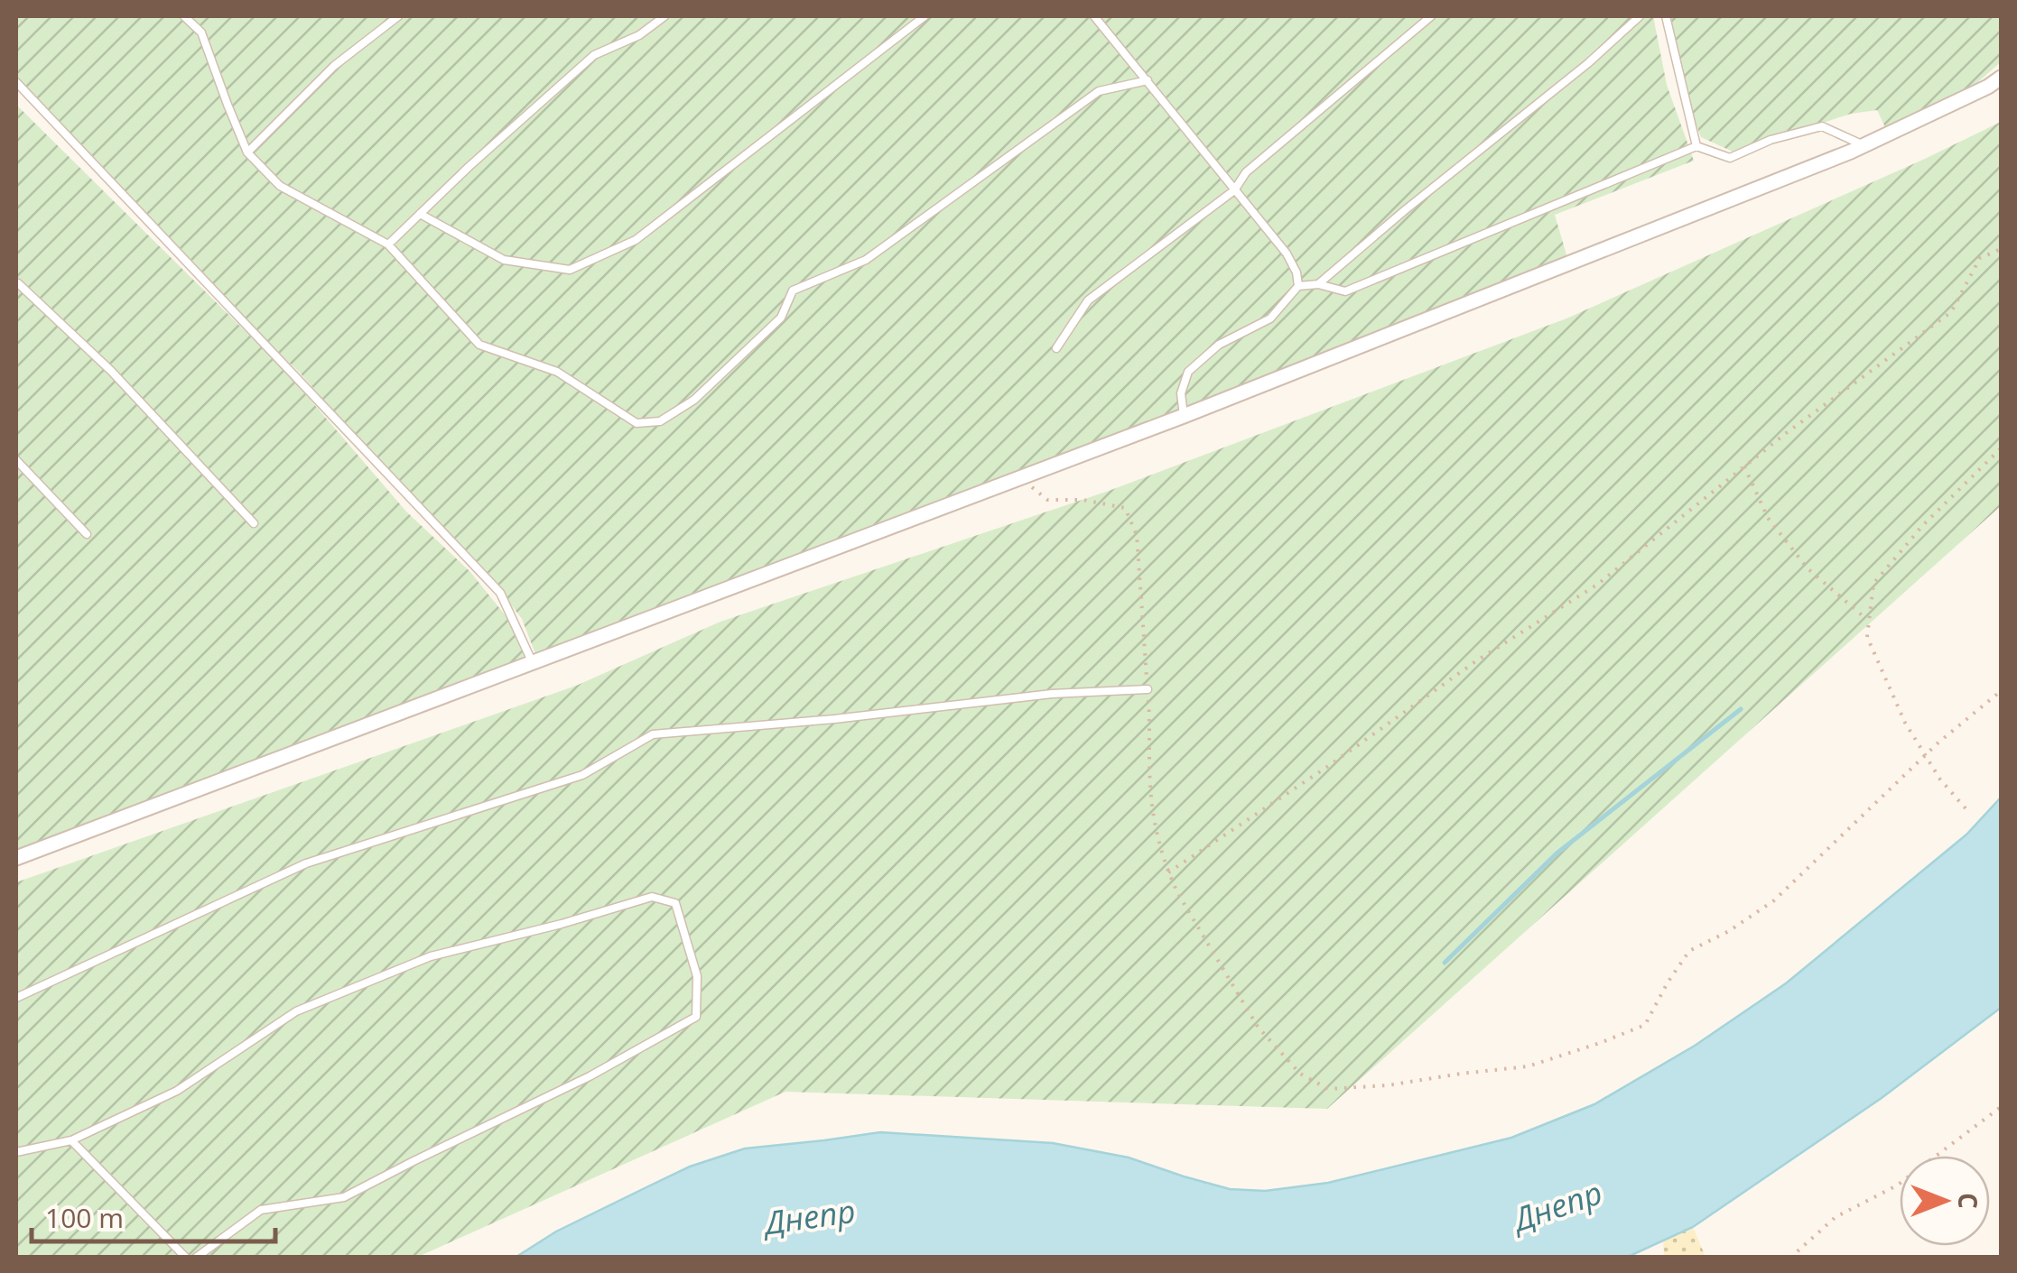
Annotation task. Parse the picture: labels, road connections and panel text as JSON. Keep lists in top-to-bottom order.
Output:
{
  "water": ["Днепр"],
  "scale_bar": "100 m",
  "north": "right"
}
